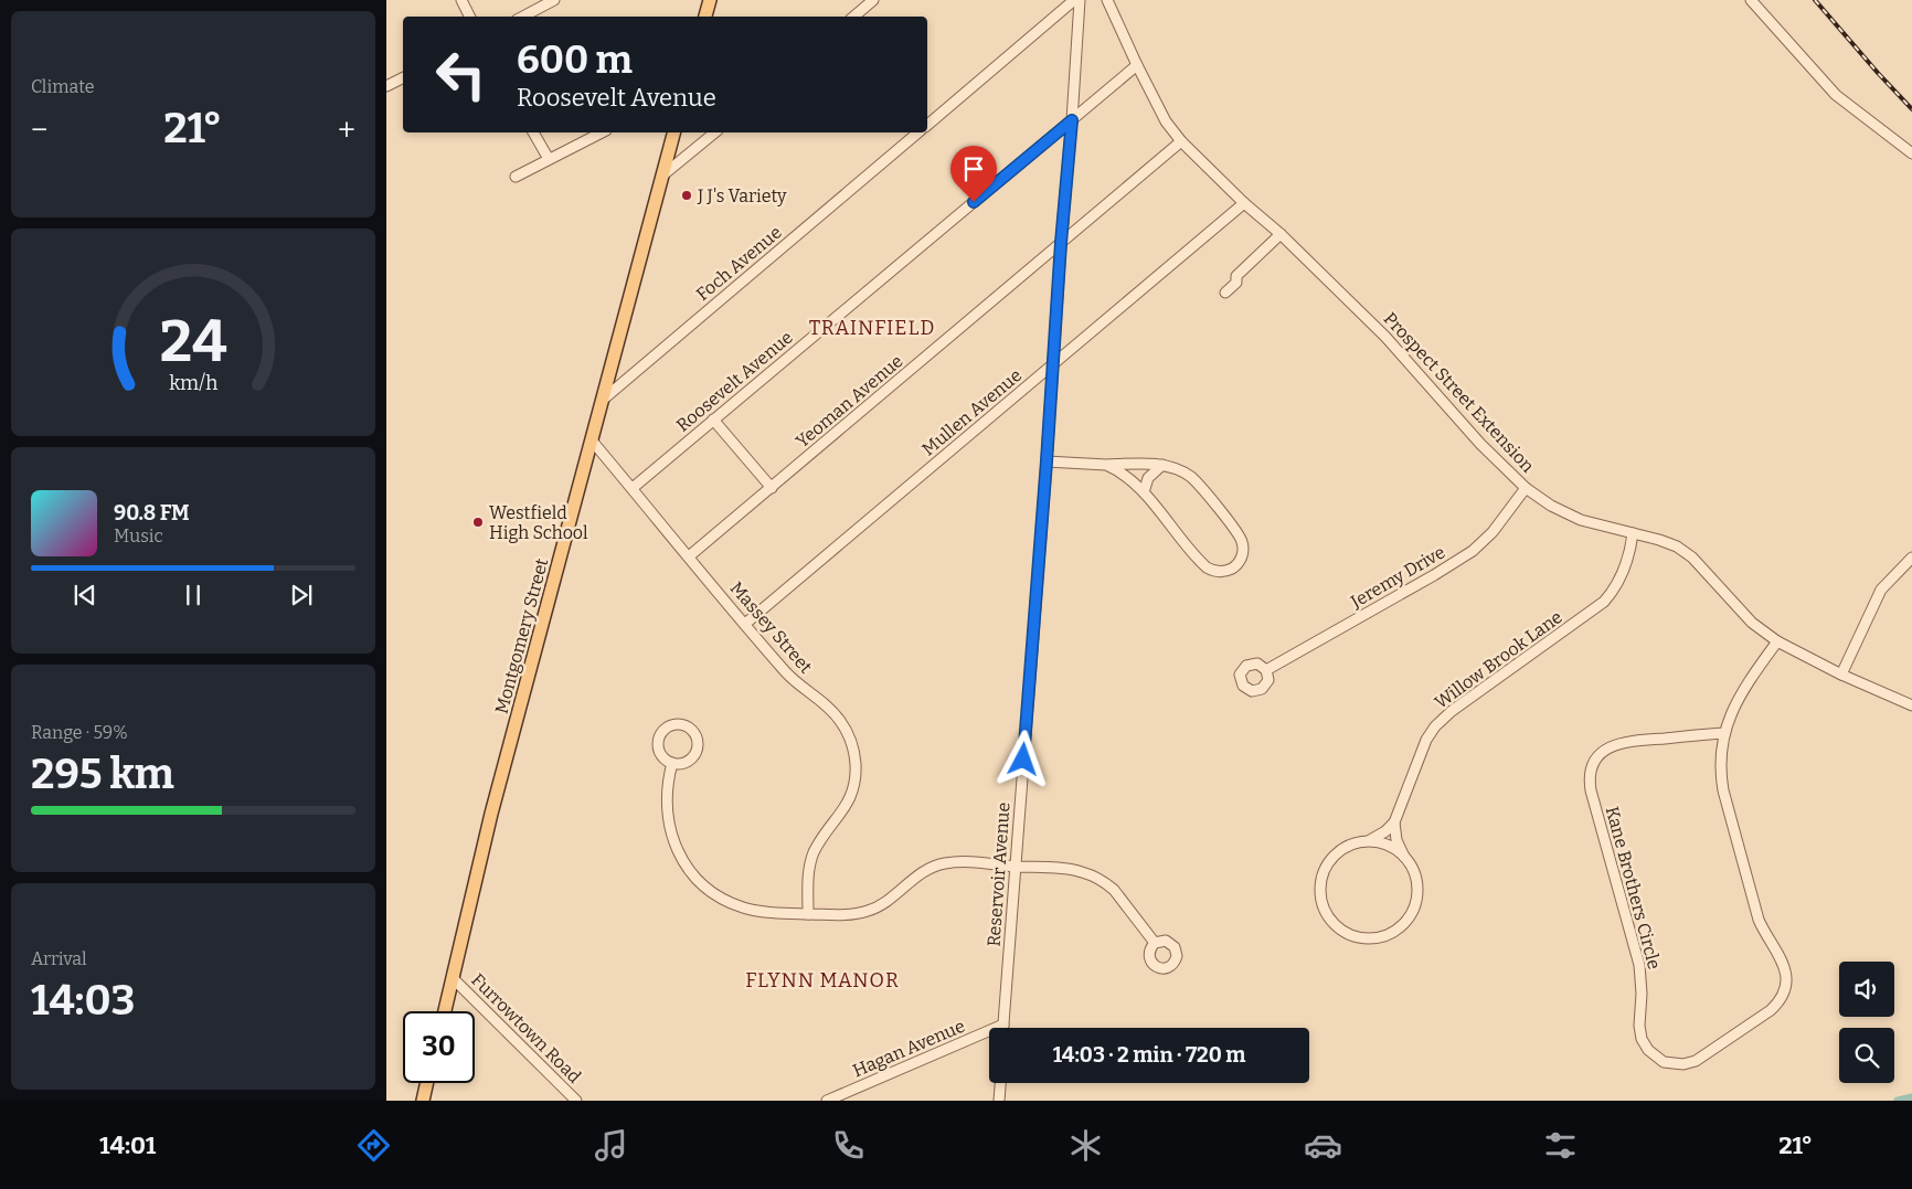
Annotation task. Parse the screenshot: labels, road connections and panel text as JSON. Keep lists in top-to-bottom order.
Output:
{
  "streets": {
    "main road": ["Montgomery Street"],
    "street": [
      "Foch Avenue",
      "Roosevelt Avenue",
      "Prospect Street Extension",
      "Yeoman Avenue",
      "Mullen Avenue",
      "Jeremy Drive",
      "Massey Street",
      "Willow Brook Lane",
      "Reservoir Avenue",
      "Kane Brothers Circle",
      "Furrowtown Road",
      "Hagan Avenue"
    ]
  },
  "crossings": [
    ["Foch Avenue", "Montgomery Street"],
    ["Roosevelt Avenue", "Prospect Street Extension"],
    ["Roosevelt Avenue", "Massey Street"],
    ["Roosevelt Avenue", "Reservoir Avenue"],
    ["Prospect Street Extension", "Yeoman Avenue"],
    ["Prospect Street Extension", "Mullen Avenue"],
    ["Prospect Street Extension", "Jeremy Drive"],
    ["Prospect Street Extension", "Willow Brook Lane"],
    ["Prospect Street Extension", "Kane Brothers Circle"],
    ["Yeoman Avenue", "Massey Street"],
    ["Yeoman Avenue", "Reservoir Avenue"],
    ["Mullen Avenue", "Massey Street"],
    ["Mullen Avenue", "Reservoir Avenue"],
    ["Massey Street", "Montgomery Street"],
    ["Montgomery Street", "Furrowtown Road"],
    ["Reservoir Avenue", "Hagan Avenue"]
  ],
  "districts": ["TRAINFIELD", "FLYNN MANOR"],
  "places": ["J J's Variety", "Westfield High School"],
  "page": {
    "tile": [
      "Climate",
      ["Range · 59%", "295 km"],
      ["Arrival", "14:03"]
    ],
    "turn": ["600 m", "Roosevelt Avenue"],
    "heat": ["−", "21°", "+"],
    "song": ["90.8 FM", "Music"],
    "limit": "30",
    "trip": "14:03 · 2 min · 720 m",
    "tabs": ["14:01", "21°"],
    "gauge": ["24", "km/h"]
  }
}
